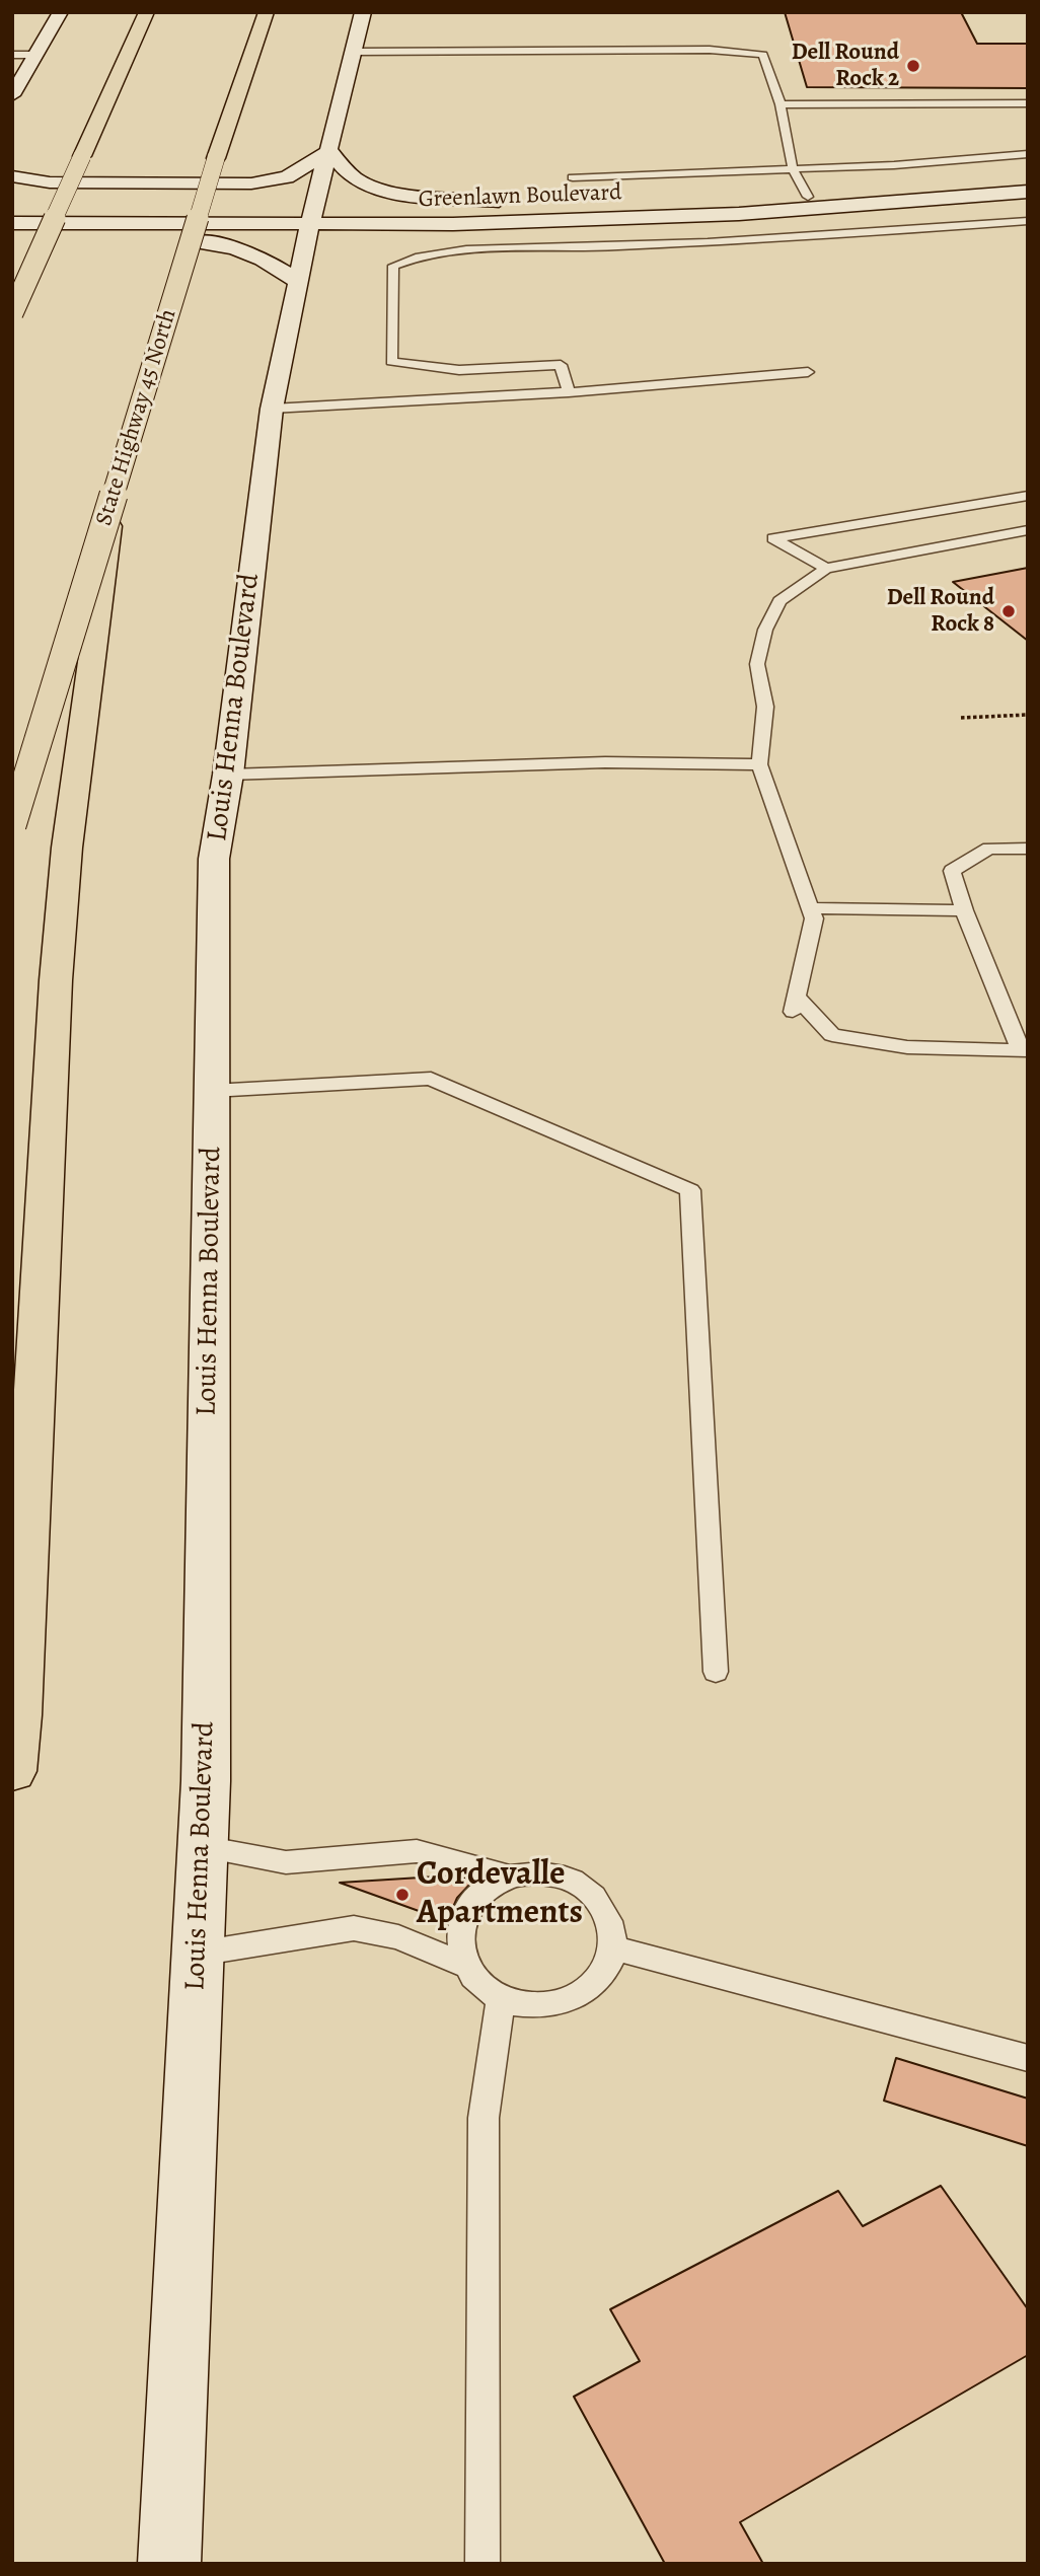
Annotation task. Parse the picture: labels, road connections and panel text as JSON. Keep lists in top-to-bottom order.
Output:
{
  "streets": {
    "highway": ["State Highway 45 North"],
    "main road": ["Greenlawn Boulevard", "Louis Henna Boulevard"]
  },
  "crossings": [
    ["Greenlawn Boulevard", "Louis Henna Boulevard"]
  ],
  "places": ["Dell Round Rock 2", "Dell Round Rock 8", "Cordevalle Apartments"]
}
